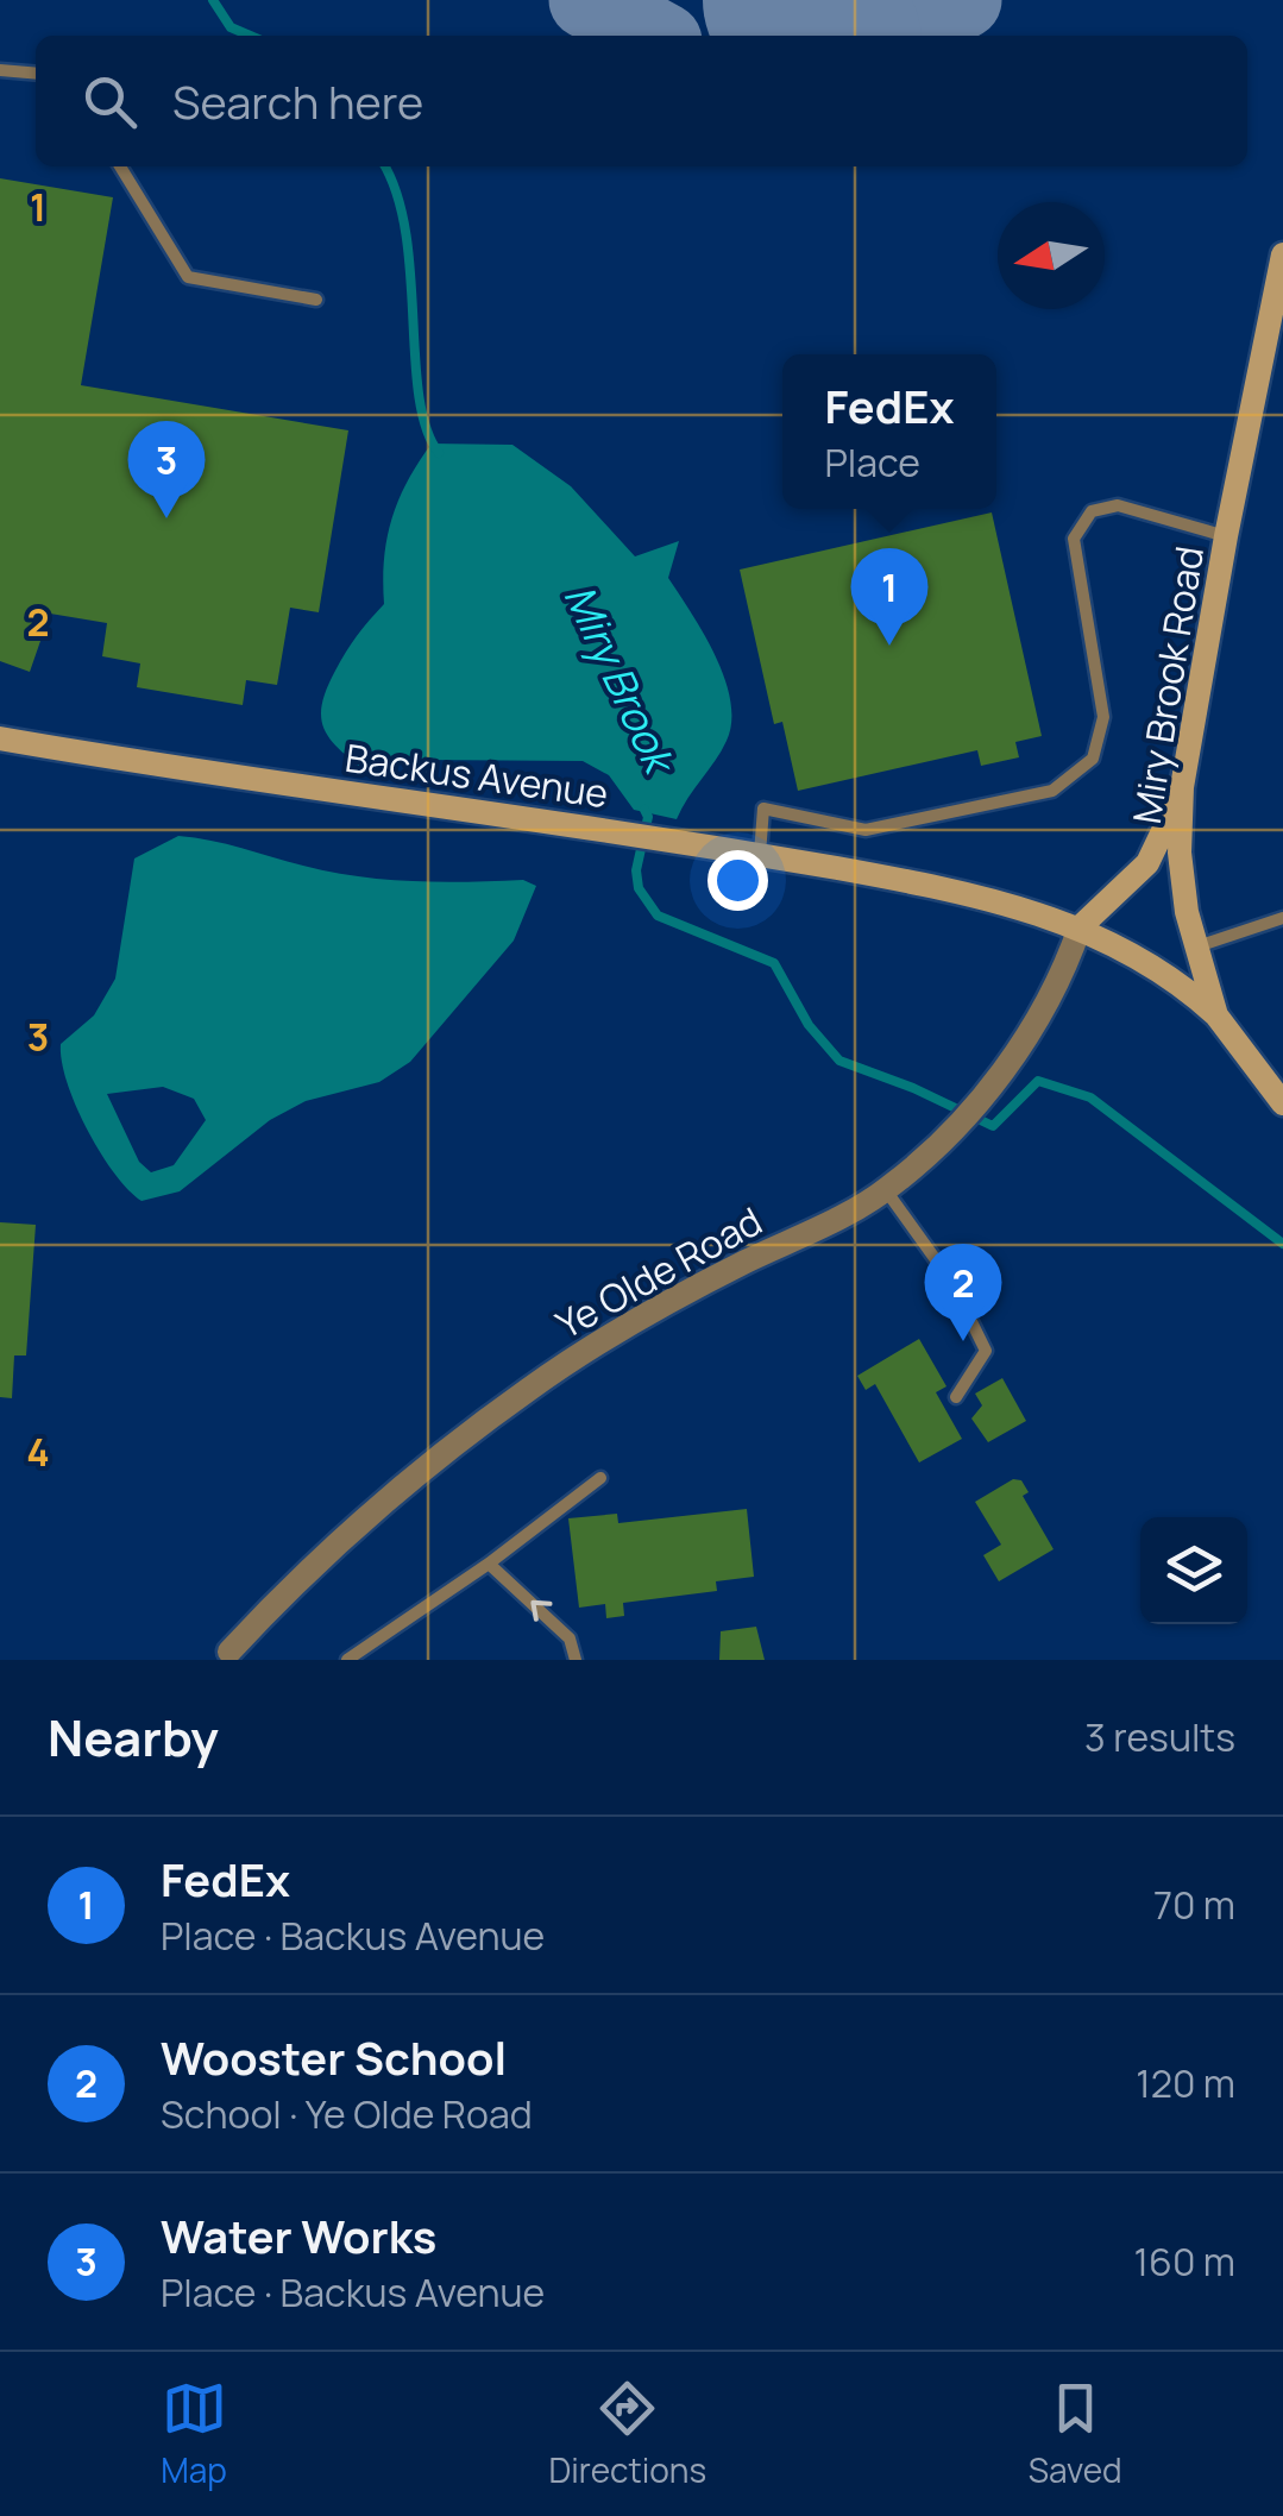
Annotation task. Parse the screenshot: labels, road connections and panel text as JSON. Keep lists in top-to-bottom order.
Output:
{
  "streets": {
    "main road": ["Miry Brook Road", "Backus Avenue"],
    "street": ["Ye Olde Road"]
  },
  "crossings": [
    ["Miry Brook Road", "Backus Avenue"],
    ["Backus Avenue", "Ye Olde Road"]
  ],
  "water": ["Miry Brook"],
  "north": "left",
  "page": {
    "search": "Search here",
    "popup": ["FedEx", "Place"],
    "pins": ["3", "1", "2"],
    "heading": ["Nearby", "3 results"],
    "list": [
      {
        "mark": "1",
        "name": "FedEx",
        "note": "Place · Backus Avenue",
        "value": "70 m"
      },
      {
        "mark": "2",
        "name": "Wooster School",
        "note": "School · Ye Olde Road",
        "value": "120 m"
      },
      {
        "mark": "3",
        "name": "Water Works",
        "note": "Place · Backus Avenue",
        "value": "160 m"
      }
    ],
    "nav": ["Map", "Directions", "Saved"]
  },
  "grid": {
    "rows": [
      "1",
      "2",
      "3",
      "4"
    ]
  }
}
